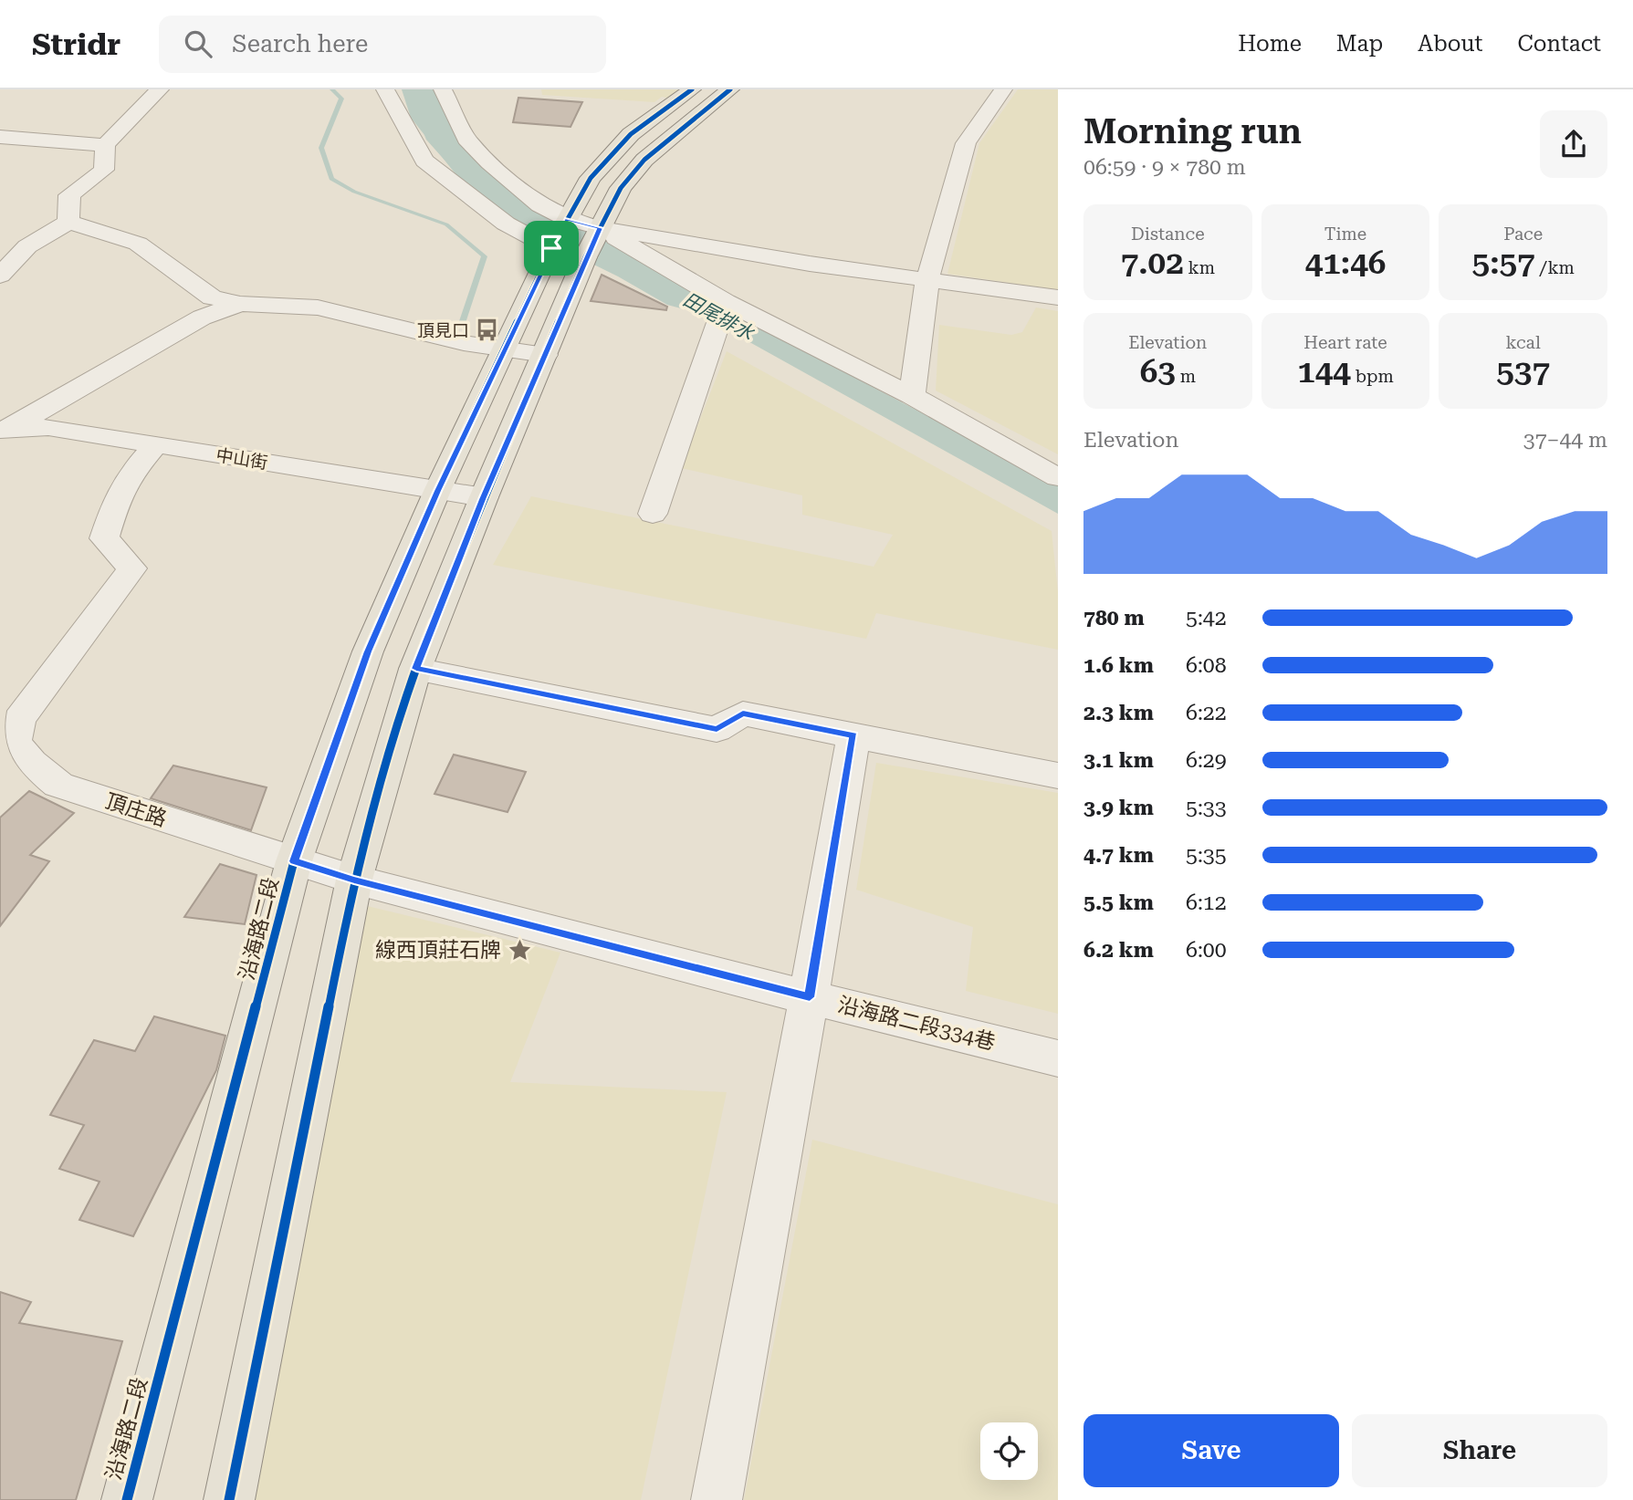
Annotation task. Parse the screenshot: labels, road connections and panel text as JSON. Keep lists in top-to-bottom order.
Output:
{
  "streets": {
    "main road": ["沿海路二段"],
    "street": ["中山街", "頂庄路", "沿海路二段334巷"]
  },
  "crossings": [
    ["中山街", "沿海路二段"],
    ["頂庄路", "沿海路二段"],
    ["頂庄路", "沿海路二段334巷"],
    ["沿海路二段", "沿海路二段334巷"]
  ],
  "water": ["田尾排水"],
  "places": {
    "bus stop": ["頂見口"],
    "place": ["線西頂莊石牌"]
  },
  "page": {
    "header": "Stridr",
    "search": "Search here",
    "nav": [
      "Home",
      "Map",
      "About",
      "Contact"
    ],
    "heading": ["Morning run", "06:59 · 9 × 780 m"],
    "stats": [
      ["Distance", "7.02 km"],
      ["Time", "41:46"],
      ["Pace", "5:57 /km"],
      ["Elevation", "63 m"],
      ["Heart rate", "144 bpm"],
      ["kcal", "537"]
    ],
    "chart": ["Elevation", "37–44 m"],
    "list": [
      {
        "name": "780 m",
        "note": "5:42"
      },
      {
        "name": "1.6 km",
        "note": "6:08"
      },
      {
        "name": "2.3 km",
        "note": "6:22"
      },
      {
        "name": "3.1 km",
        "note": "6:29"
      },
      {
        "name": "3.9 km",
        "note": "5:33"
      },
      {
        "name": "4.7 km",
        "note": "5:35"
      },
      {
        "name": "5.5 km",
        "note": "6:12"
      },
      {
        "name": "6.2 km",
        "note": "6:00"
      }
    ],
    "buttons": ["Save", "Share"]
  }
}
